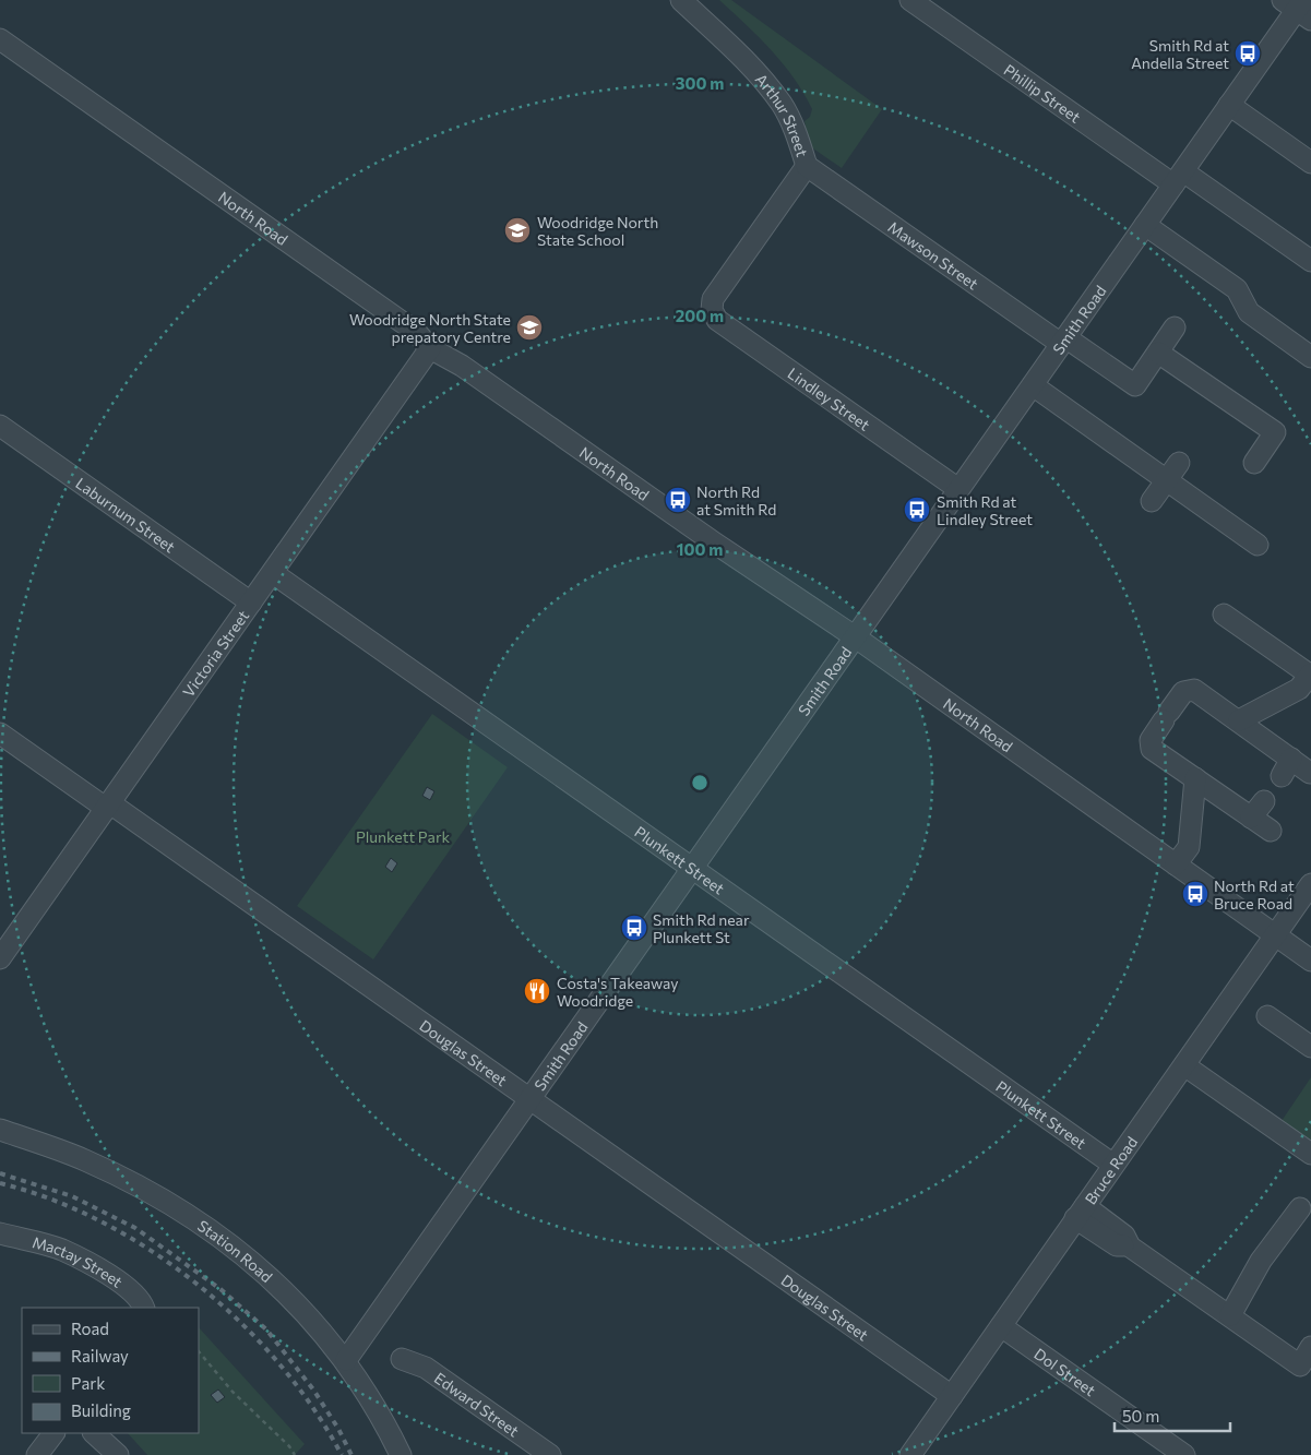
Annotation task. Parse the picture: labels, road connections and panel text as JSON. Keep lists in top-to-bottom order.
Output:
{
  "streets": {
    "street": [
      "Phillip Street",
      "Arthur Street",
      "North Road",
      "Mawson Street",
      "Smith Road",
      "Lindley Street",
      "Laburnum Street",
      "Victoria Street",
      "Plunkett Street",
      "Douglas Street",
      "Bruce Road",
      "Station Road",
      "Mactay Street",
      "Dol Street",
      "Edward Street"
    ]
  },
  "crossings": [
    ["Phillip Street", "Smith Road"],
    ["Arthur Street", "Mawson Street"],
    ["Arthur Street", "Lindley Street"],
    ["North Road", "Smith Road"],
    ["North Road", "Victoria Street"],
    ["North Road", "Bruce Road"],
    ["Mawson Street", "Smith Road"],
    ["Smith Road", "Lindley Street"],
    ["Smith Road", "Plunkett Street"],
    ["Smith Road", "Douglas Street"],
    ["Smith Road", "Station Road"],
    ["Laburnum Street", "Victoria Street"],
    ["Victoria Street", "Plunkett Street"],
    ["Victoria Street", "Douglas Street"],
    ["Plunkett Street", "Bruce Road"],
    ["Douglas Street", "Bruce Road"],
    ["Bruce Road", "Dol Street"]
  ],
  "parks": ["Plunkett Park"],
  "places": {
    "bus stop": [
      "Smith Rd at Andella Street",
      "North Rd at Smith Rd",
      "Smith Rd at Lindley Street",
      "North Rd at Bruce Road",
      "Smith Rd near Plunkett St"
    ],
    "school or university": ["Woodridge North State School", "Woodridge North State prepatory Centre"],
    "restaurant": ["Costa's Takeaway Woodridge"]
  },
  "legend": [
    "Road",
    "Railway",
    "Park",
    "Building"
  ],
  "scale_bar": "50 m",
  "rings": ["300 m", "200 m", "100 m"]
}
